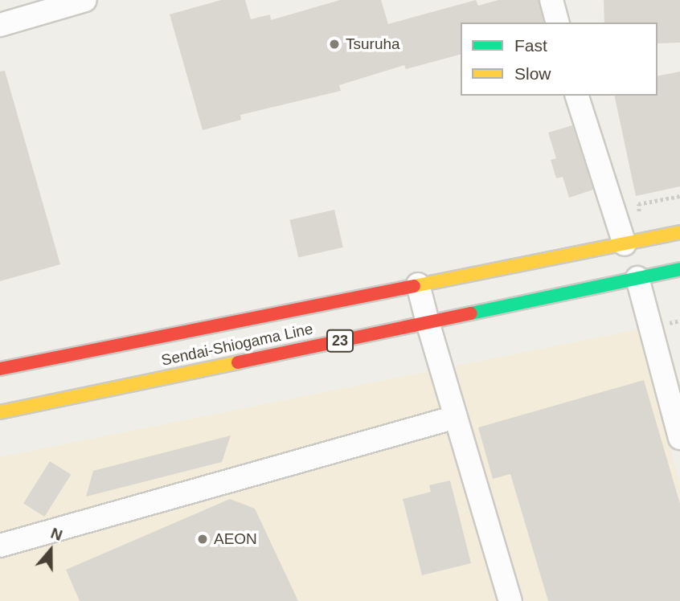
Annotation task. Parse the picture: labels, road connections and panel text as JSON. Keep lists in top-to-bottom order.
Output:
{
  "streets": {
    "main road": ["23", "Sendai-Shiogama Line"]
  },
  "places": ["Tsuruha", "AEON"],
  "legend": ["Fast", "Slow"],
  "north": "top"
}
